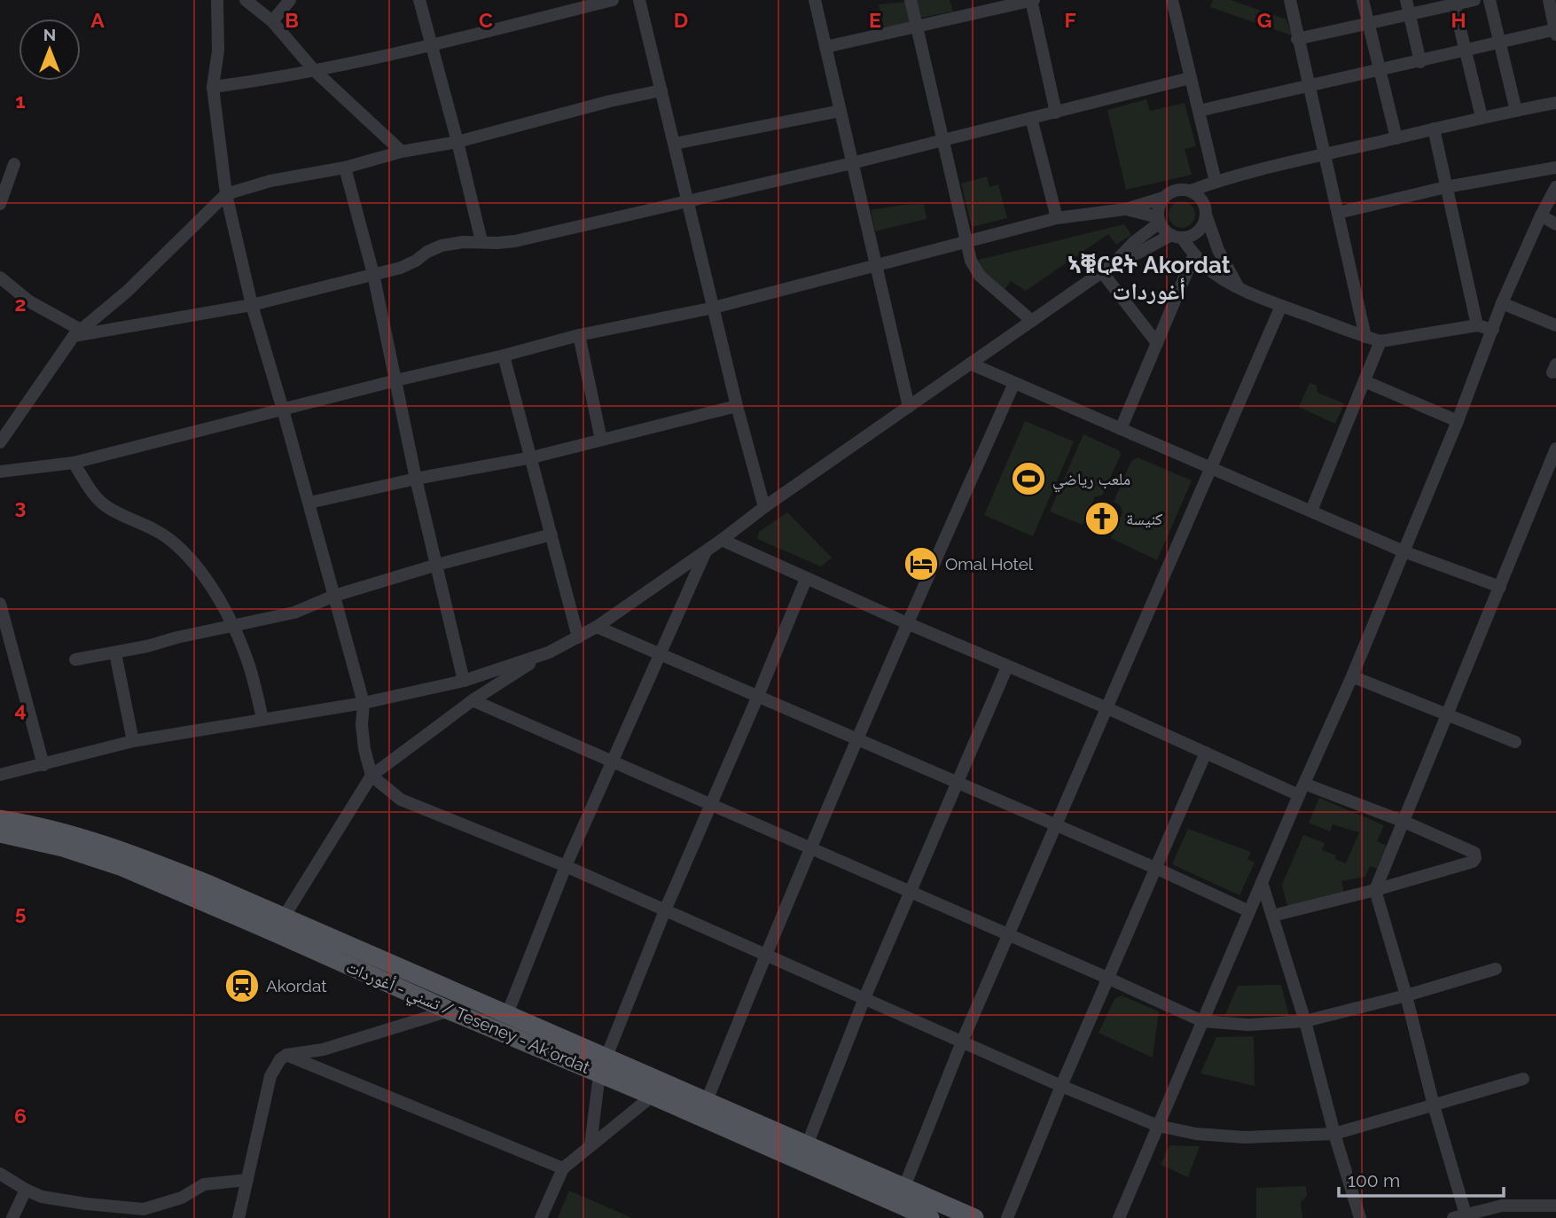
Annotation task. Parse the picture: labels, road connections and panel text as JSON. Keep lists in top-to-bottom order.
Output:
{
  "streets": {
    "main road": ["تسني - أغوردات / Teseney - Ak'ordat"]
  },
  "districts": ["ኣቑርደት Akordat أغوردات"],
  "places": {
    "sports": ["ملعب رياضي"],
    "church": ["كنيسة"],
    "hotel": ["Omal Hotel"],
    "station": ["Akordat"]
  },
  "scale_bar": "100 m",
  "north": "top",
  "grid": {
    "columns": [
      "A",
      "B",
      "C",
      "D",
      "E",
      "F",
      "G",
      "H"
    ],
    "rows": [
      "1",
      "2",
      "3",
      "4",
      "5",
      "6"
    ]
  }
}
